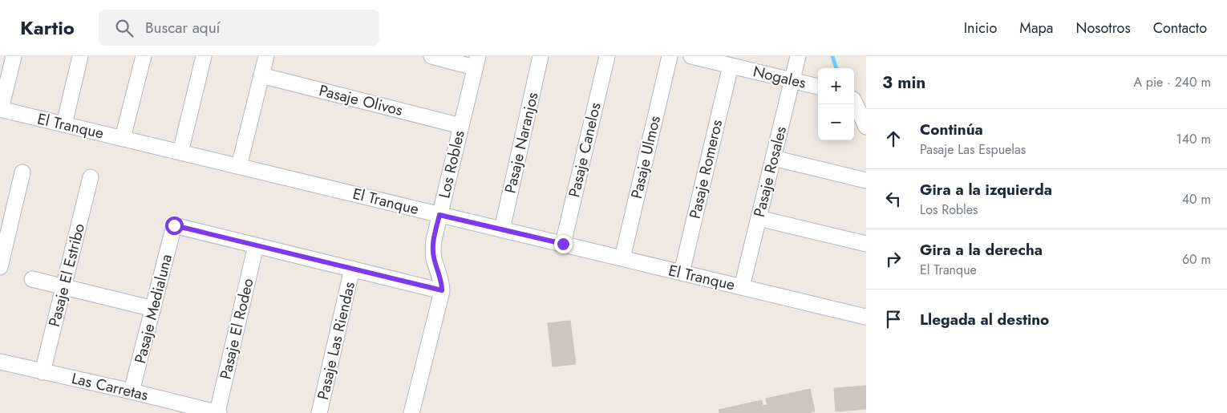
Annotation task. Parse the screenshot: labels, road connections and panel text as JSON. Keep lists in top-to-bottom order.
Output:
{
  "streets": {
    "street": [
      "Nogales",
      "Pasaje Olivos",
      "El Tranque",
      "Pasaje Naranjos",
      "Pasaje Canelos",
      "Pasaje Ulmos",
      "Los Robles",
      "Pasaje Romeros",
      "Pasaje Rosales",
      "Pasaje El Estribo",
      "Pasaje Medialuna",
      "Pasaje El Rodeo",
      "Pasaje Las Riendas",
      "Las Carretas"
    ]
  },
  "crossings": [
    ["Nogales", "Pasaje Romeros"],
    ["Nogales", "Pasaje Rosales"],
    ["Pasaje Olivos", "Los Robles"],
    ["El Tranque", "Pasaje Naranjos"],
    ["El Tranque", "Pasaje Canelos"],
    ["El Tranque", "Pasaje Ulmos"],
    ["El Tranque", "Los Robles"],
    ["El Tranque", "Pasaje Romeros"],
    ["El Tranque", "Pasaje Rosales"],
    ["Pasaje El Estribo", "Las Carretas"],
    ["Pasaje Medialuna", "Pasaje El Rodeo"],
    ["Pasaje Medialuna", "Las Carretas"],
    ["Pasaje El Rodeo", "Las Carretas"]
  ],
  "page": {
    "header": "Kartio",
    "search": "Buscar aquí",
    "nav": [
      "Inicio",
      "Mapa",
      "Nosotros",
      "Contacto"
    ],
    "heading": ["3 min", "A pie · 240 m"],
    "map_buttons": ["+", "−"],
    "list": [
      ["Continúa", "Pasaje Las Espuelas", "140 m"],
      ["Gira a la izquierda", "Los Robles", "40 m"],
      ["Gira a la derecha", "El Tranque", "60 m"],
      "Llegada al destino"
    ]
  }
}
